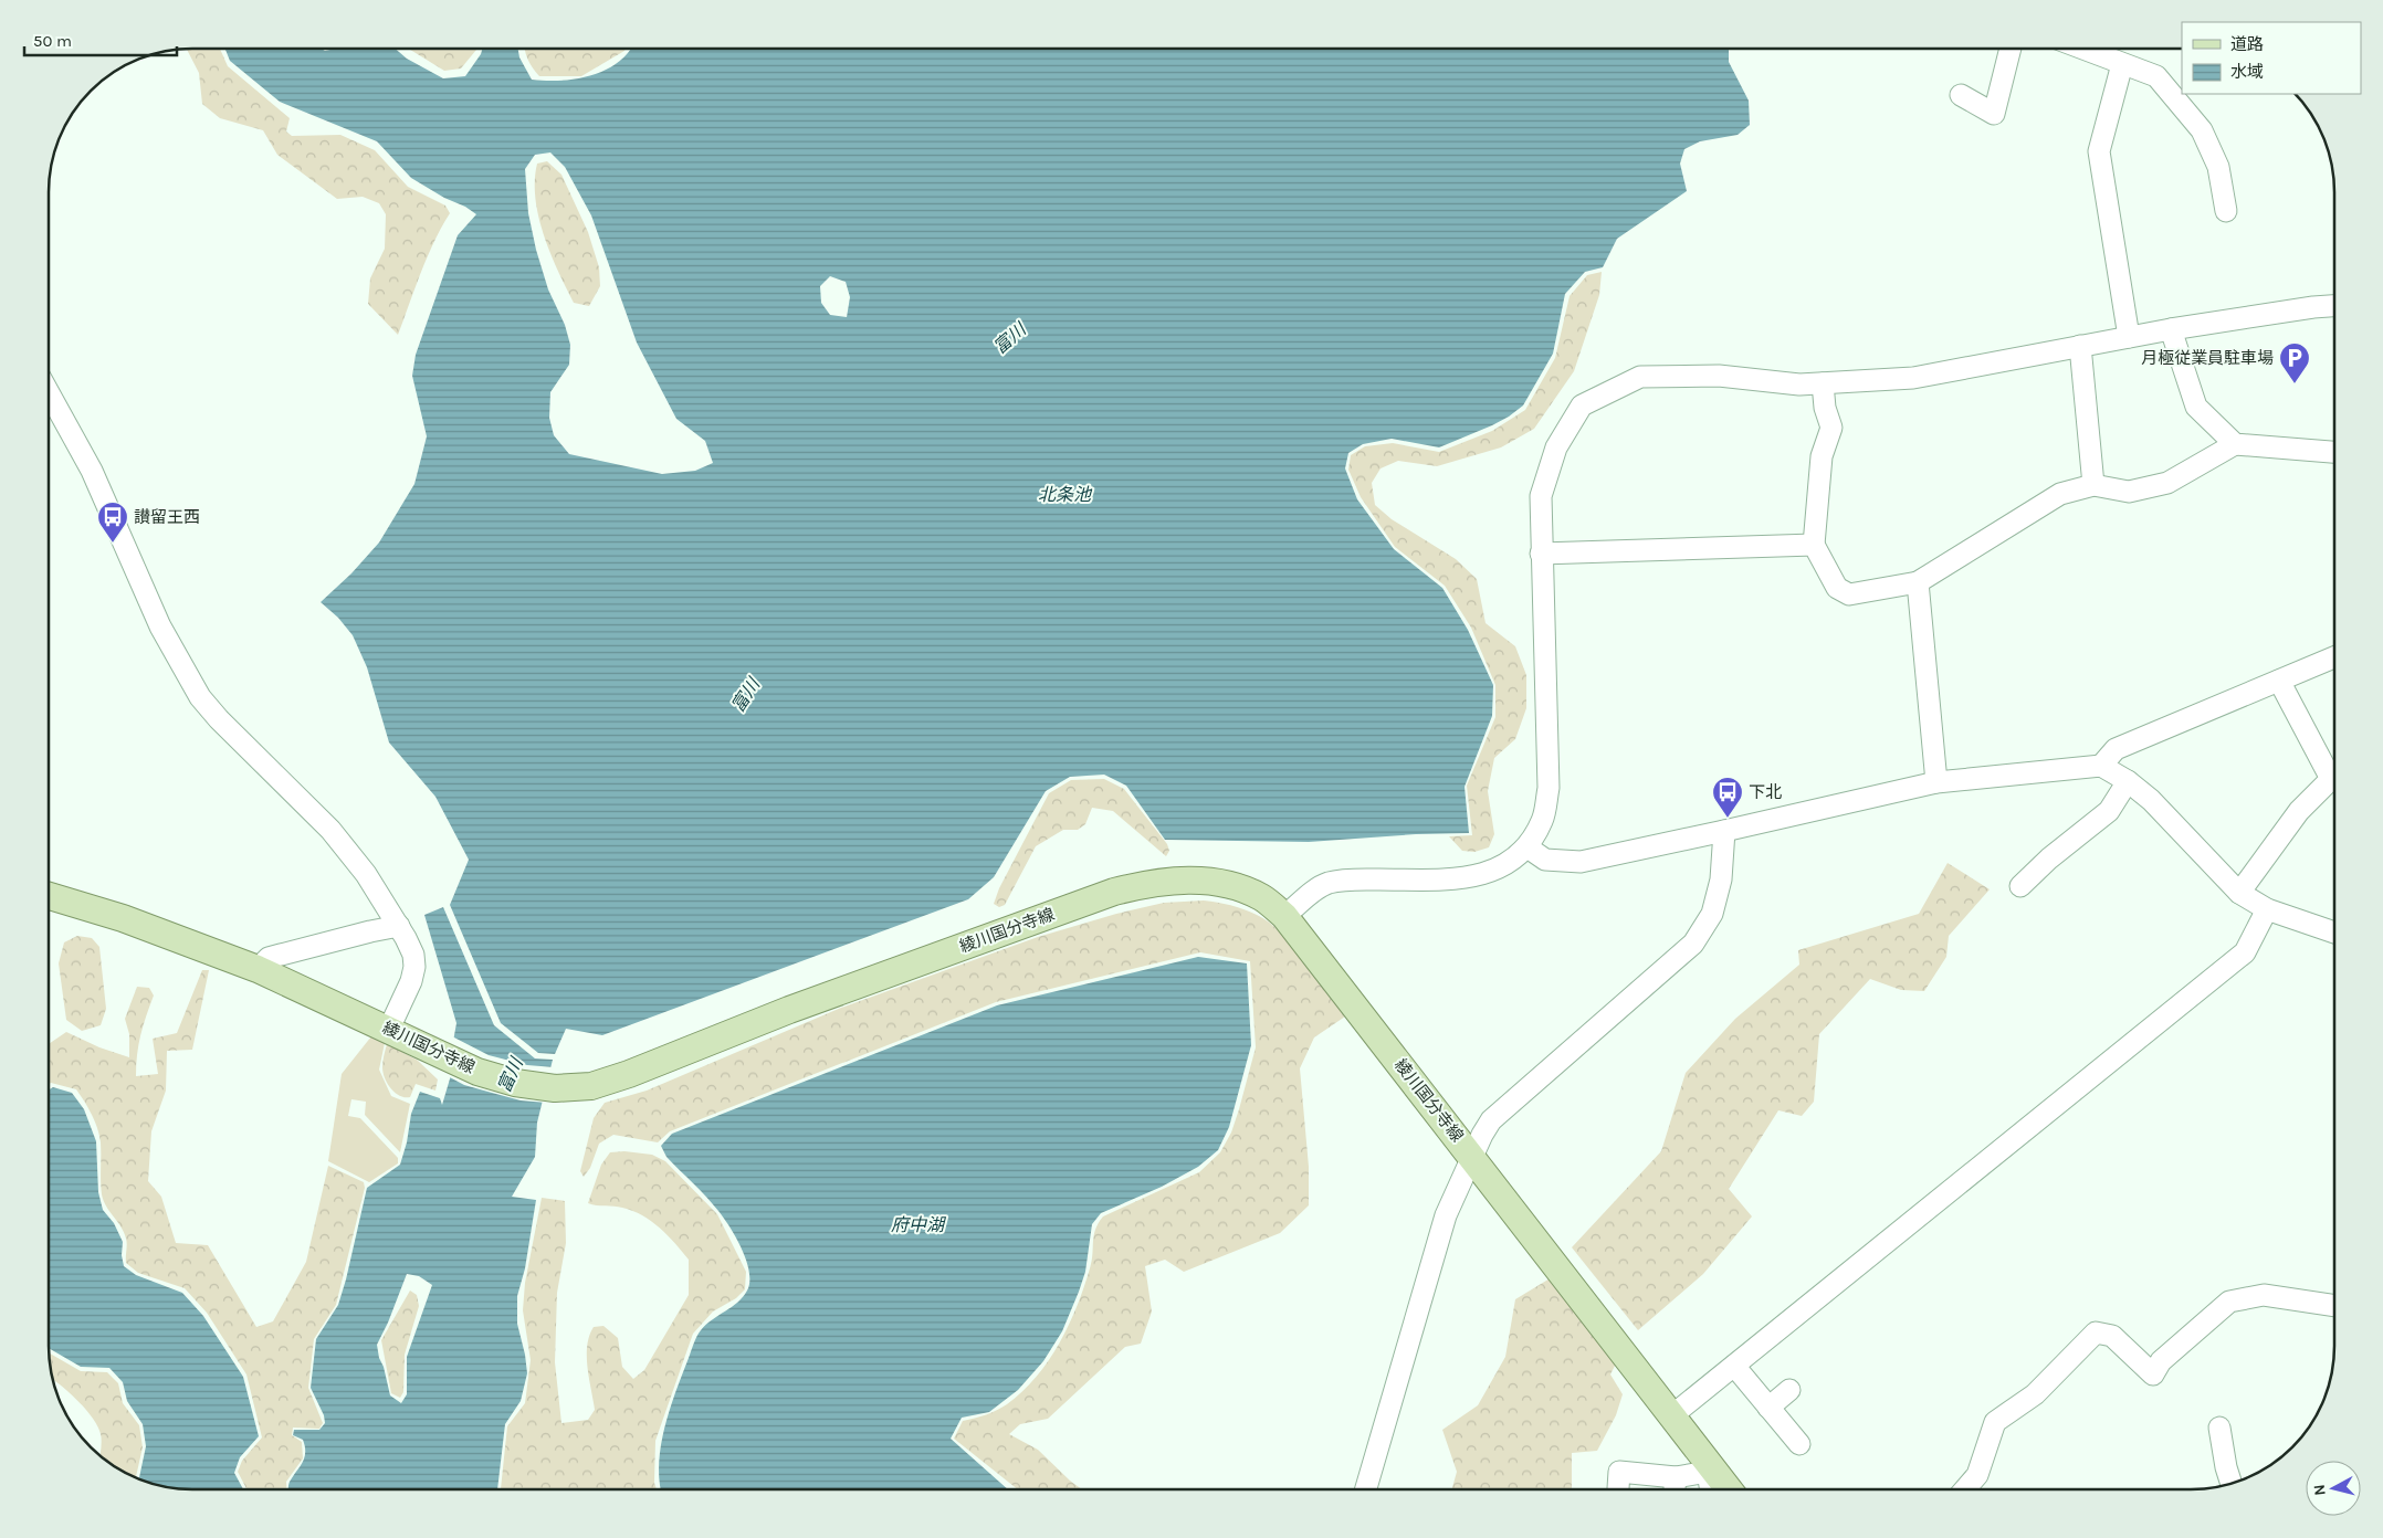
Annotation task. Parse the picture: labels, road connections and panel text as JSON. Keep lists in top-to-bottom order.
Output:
{
  "streets": {
    "main road": ["綾川国分寺線"]
  },
  "water": ["富川", "北条池", "府中湖"],
  "places": {
    "parking": ["月極従業員駐車場"],
    "bus stop": ["讃留王西", "下北"]
  },
  "legend": ["道路", "水域"],
  "scale_bar": "50 m",
  "north": "left"
}
